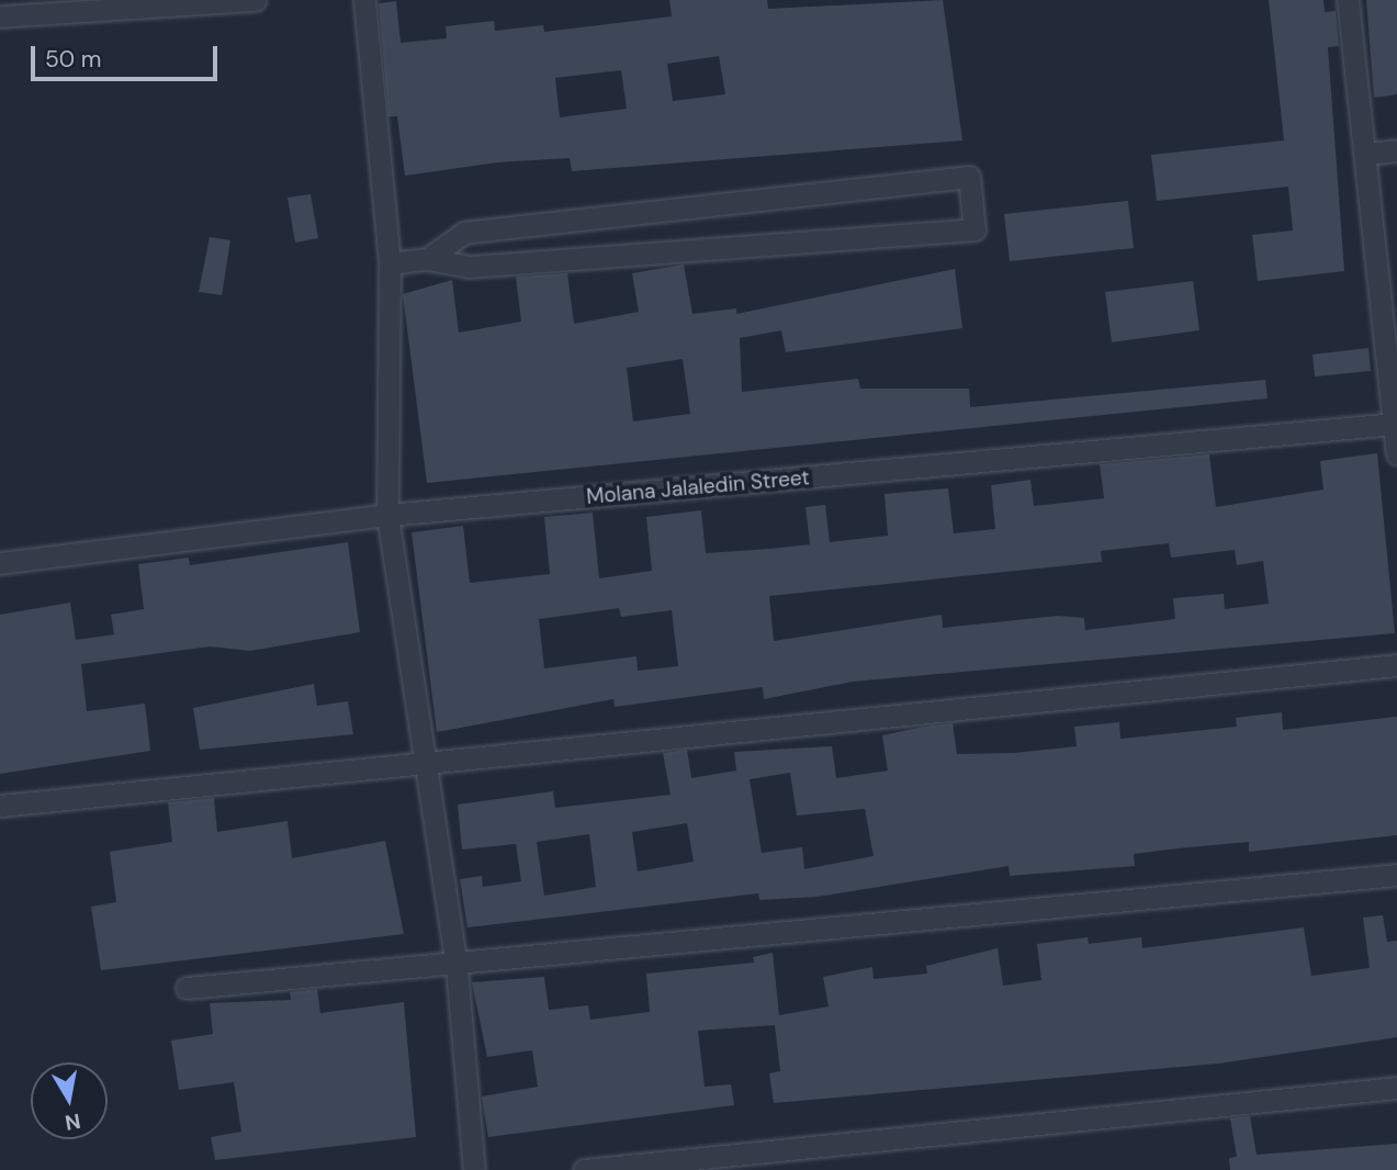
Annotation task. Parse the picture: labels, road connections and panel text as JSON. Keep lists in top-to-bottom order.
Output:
{
  "streets": {
    "street": ["Molana Jalaledin Street"]
  },
  "scale_bar": "50 m",
  "north": "bottom"
}
